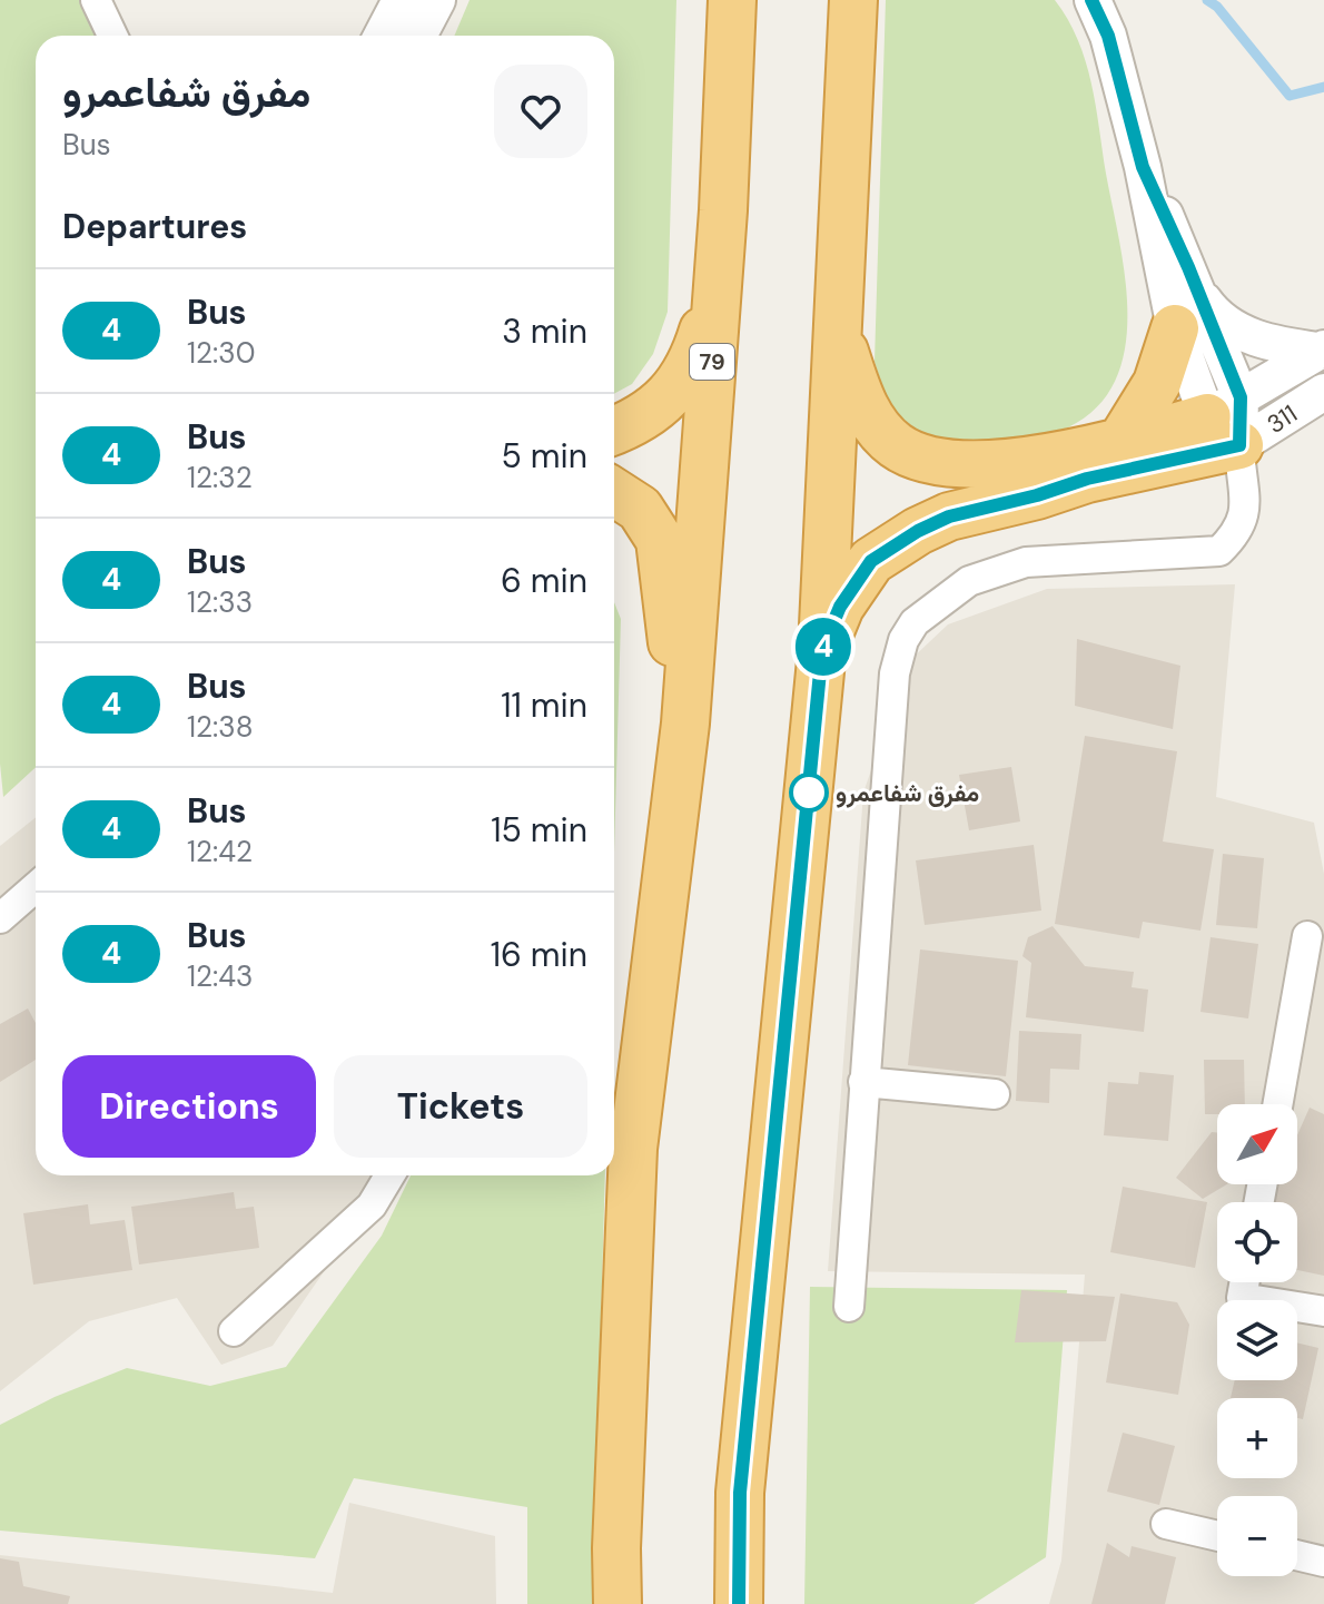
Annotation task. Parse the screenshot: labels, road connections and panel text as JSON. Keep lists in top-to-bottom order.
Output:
{
  "streets": {
    "highway": ["79"],
    "street": ["311"]
  },
  "places": ["مفرق شفاعمرو"],
  "lines": ["bus line 4"],
  "north": "top right",
  "page": {
    "on_map": "4",
    "heading": [
      ["مفرق شفاعمرو", "Bus"],
      "Departures"
    ],
    "list": [
      {
        "mark": "4",
        "name": "Bus",
        "note": "12:30",
        "value": "3 min"
      },
      {
        "mark": "4",
        "name": "Bus",
        "note": "12:32",
        "value": "5 min"
      },
      {
        "mark": "4",
        "name": "Bus",
        "note": "12:33",
        "value": "6 min"
      },
      {
        "mark": "4",
        "name": "Bus",
        "note": "12:38",
        "value": "11 min"
      },
      {
        "mark": "4",
        "name": "Bus",
        "note": "12:42",
        "value": "15 min"
      },
      {
        "mark": "4",
        "name": "Bus",
        "note": "12:43",
        "value": "16 min"
      }
    ],
    "buttons": ["Directions", "Tickets"],
    "map_buttons": ["+", "−"]
  }
}
